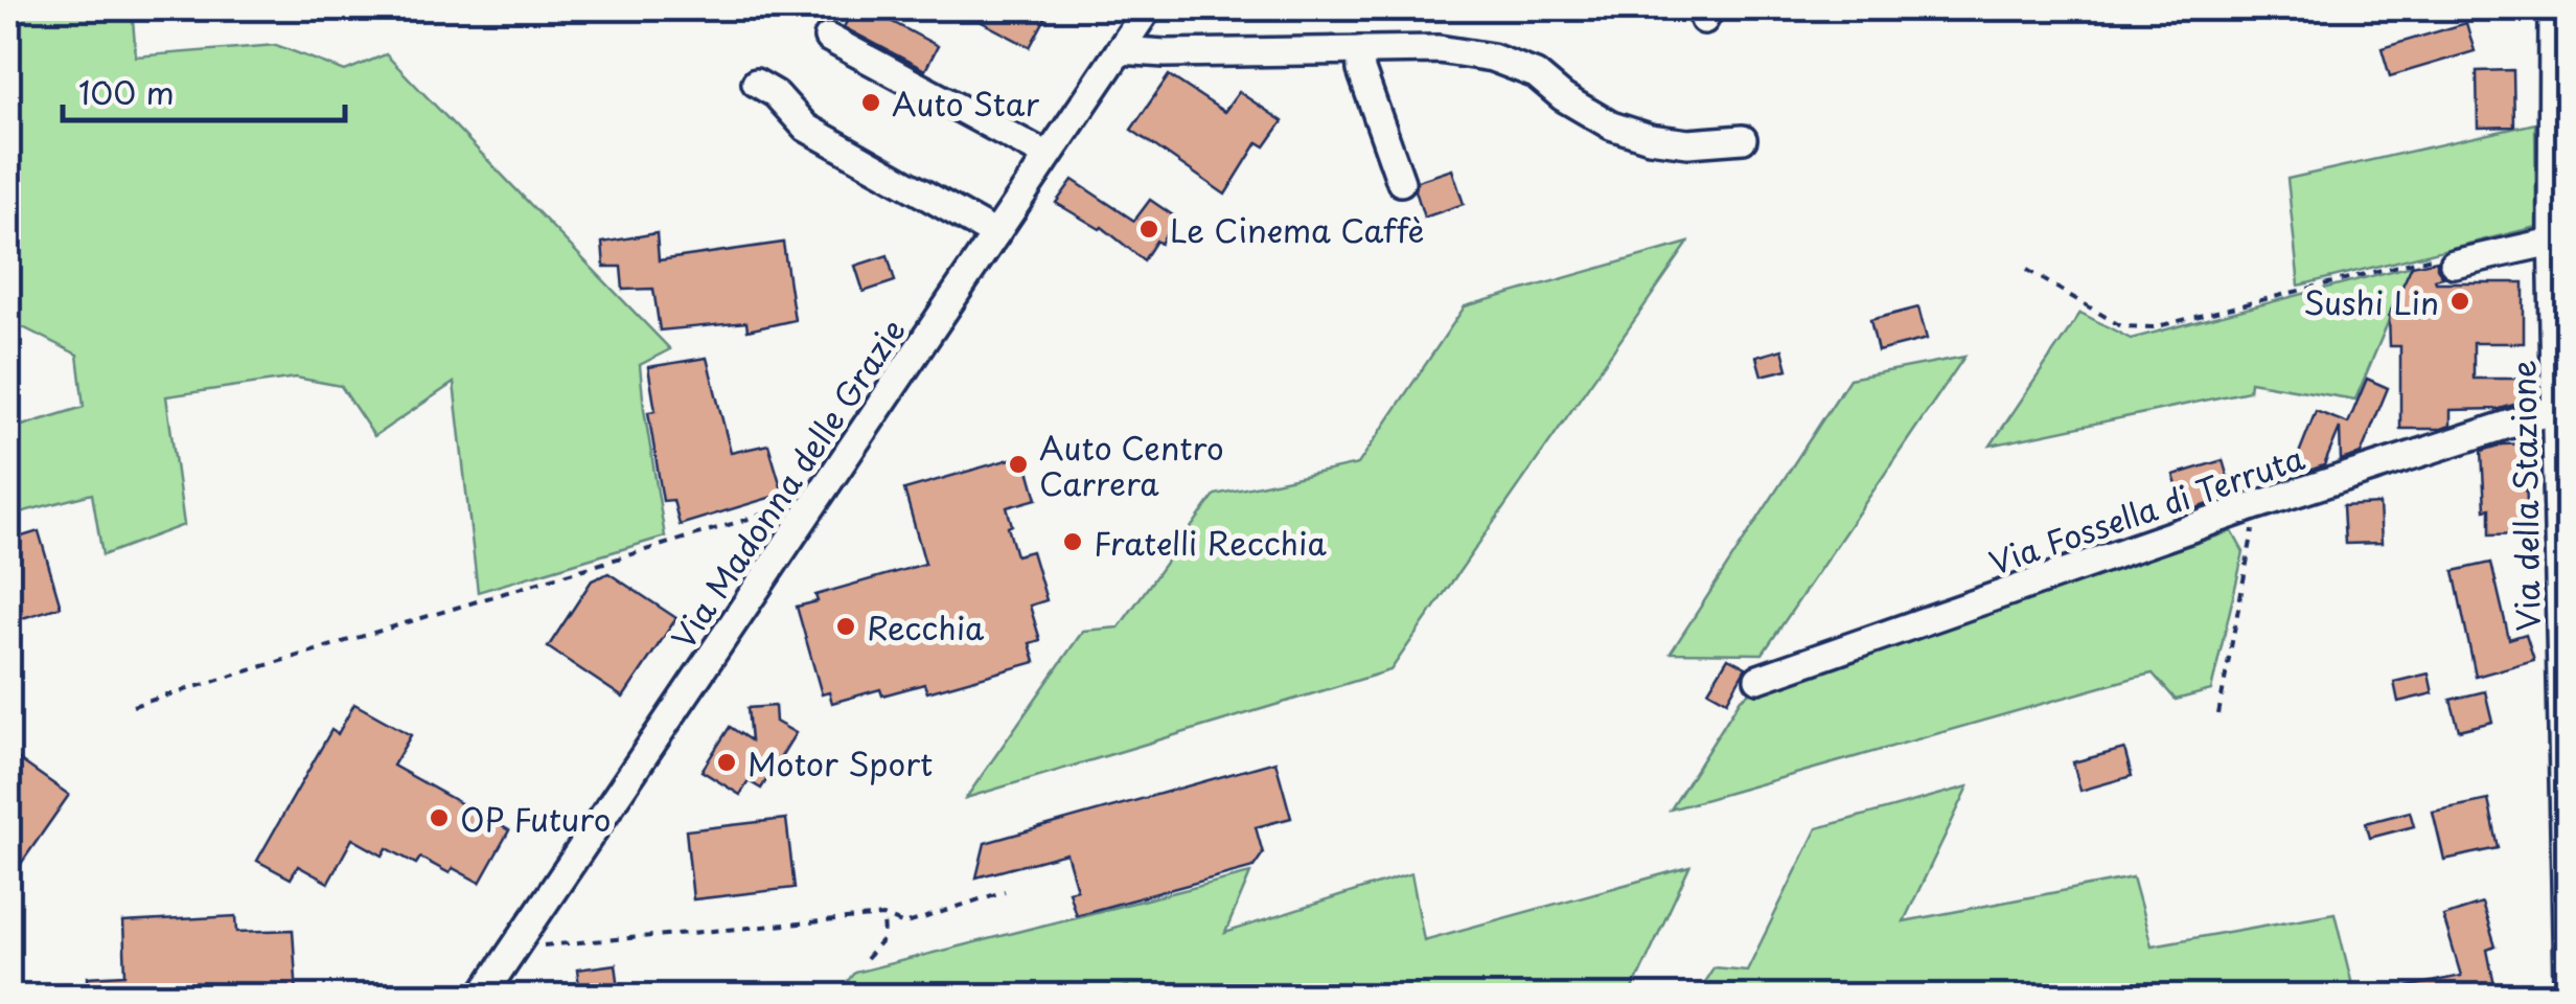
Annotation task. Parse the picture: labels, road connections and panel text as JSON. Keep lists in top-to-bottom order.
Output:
{
  "streets": {
    "street": ["Via Madonna delle Grazie", "Via della Stazione", "Via Fossella di Terruta"]
  },
  "crossings": [
    ["Via della Stazione", "Via Fossella di Terruta"]
  ],
  "places": [
    "Auto Star",
    "Le Cinema Caffè",
    "Sushi Lin",
    "Auto Centro Carrera",
    "Fratelli Recchia",
    "Recchia",
    "Motor Sport",
    "OP Futuro"
  ],
  "scale_bar": "100 m"
}
